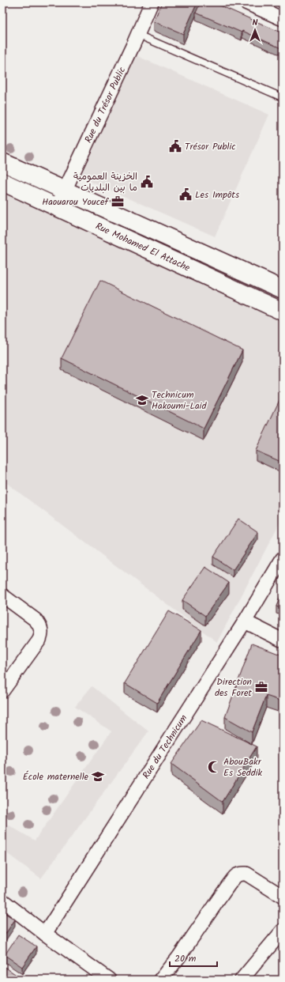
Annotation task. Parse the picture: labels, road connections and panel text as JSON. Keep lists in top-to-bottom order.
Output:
{
  "streets": {
    "street": ["Rue du Trésor Public", "Rue Mohamed El Attache", "Rue du Technicum"]
  },
  "crossings": [
    ["Rue du Trésor Public", "Rue Mohamed El Attache"]
  ],
  "places": {
    "public building": ["Trésor Public", "الخزينة العمومية ما بين البلديات", "Les Impôts"],
    "office": ["Haouarou Youcef", "Direction des Foret"],
    "school or university": ["Technicum Hakoumi-Laid", "École maternelle"],
    "mosque": ["AbouBakr Es Seddik"]
  },
  "scale_bar": "20 m",
  "north": "top"
}
